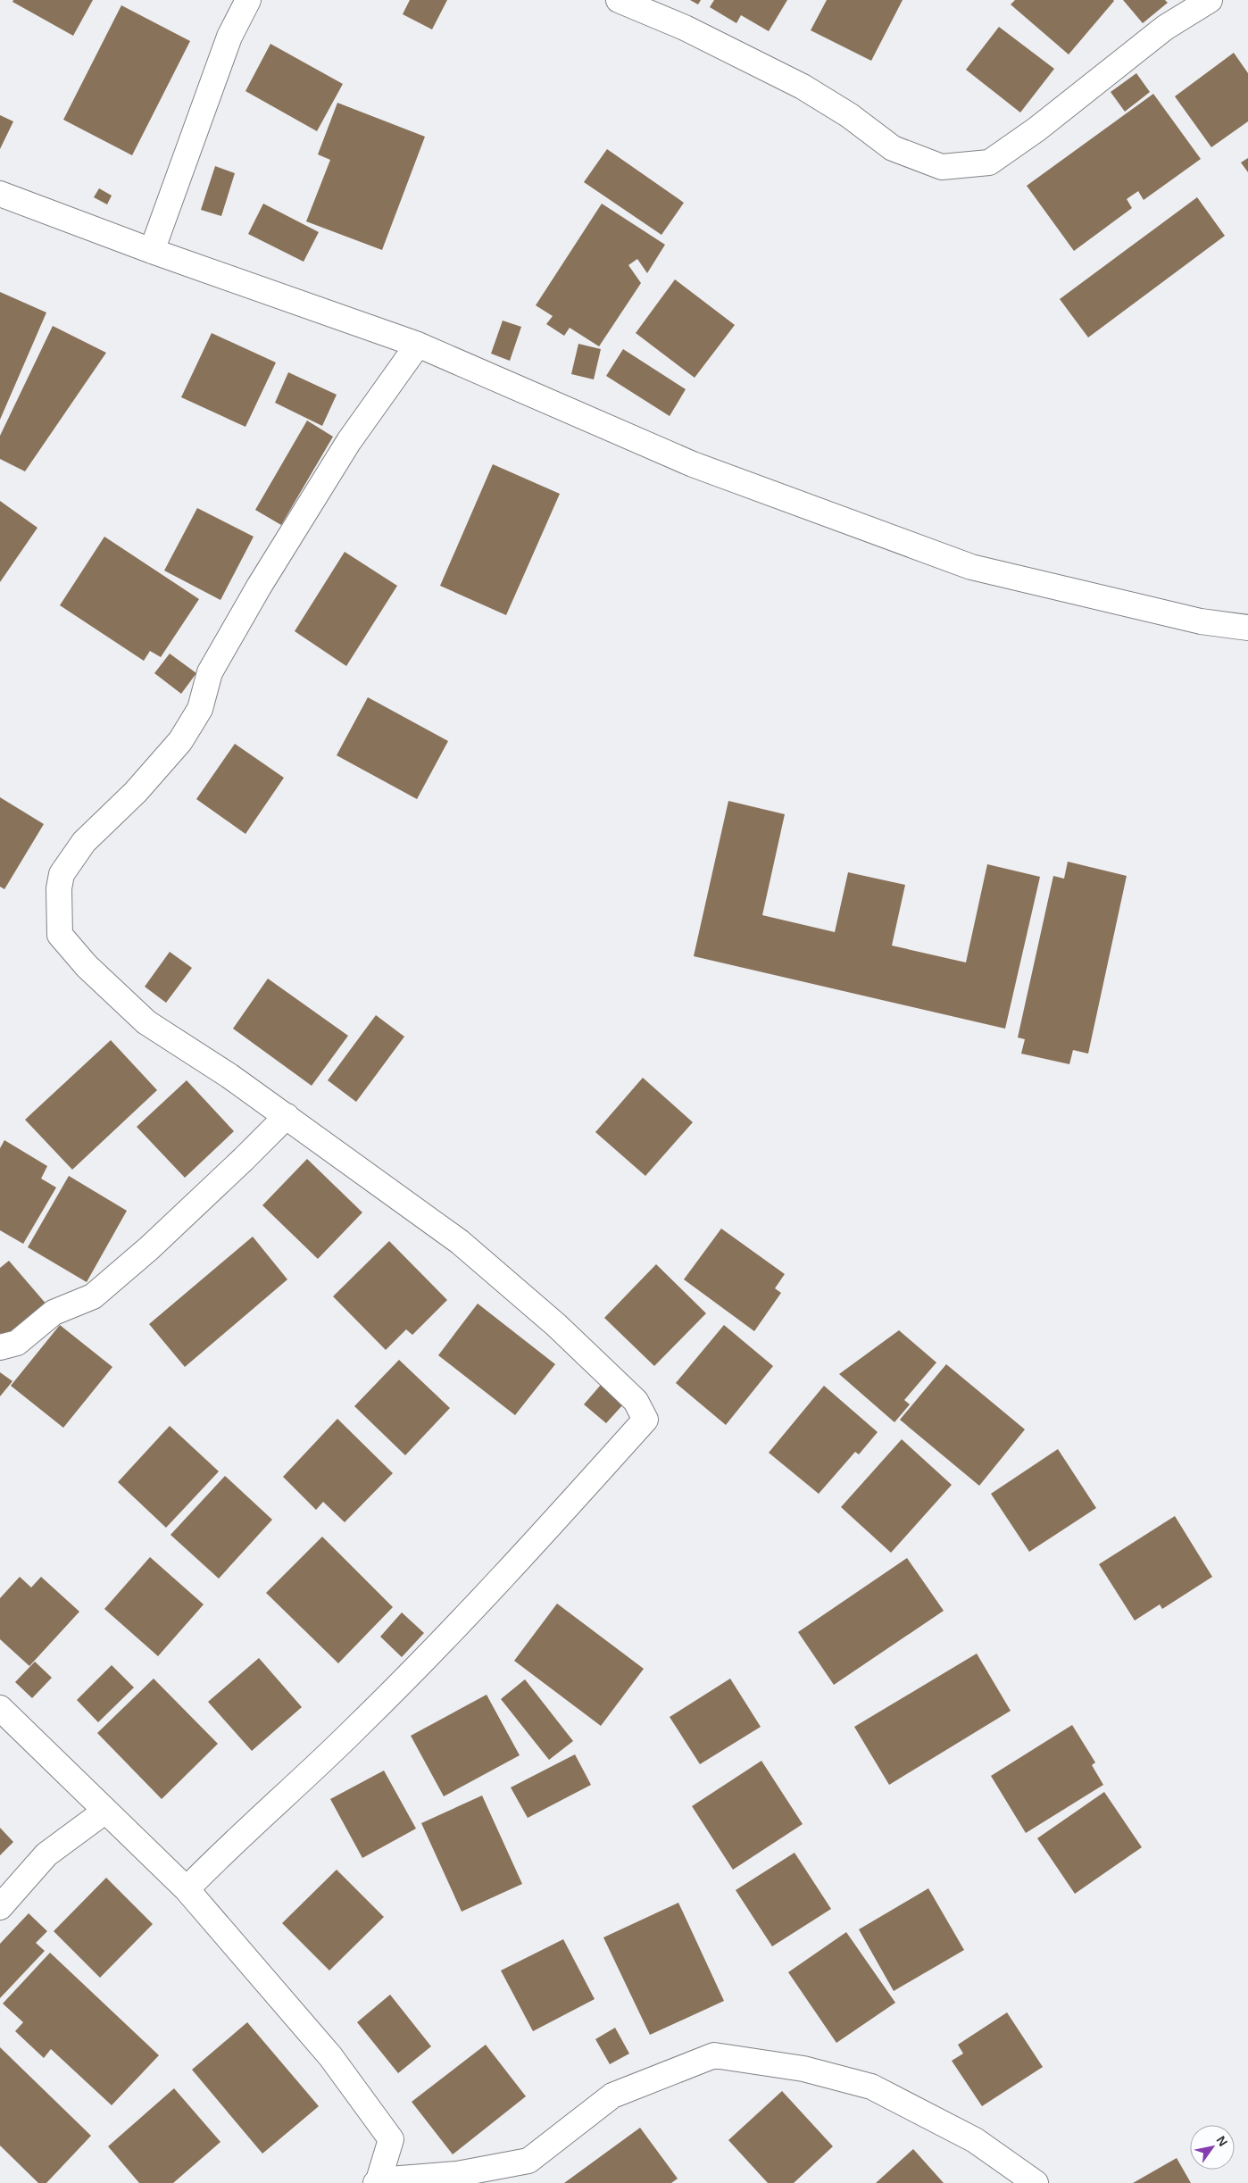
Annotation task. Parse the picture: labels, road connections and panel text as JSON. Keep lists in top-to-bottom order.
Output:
{
  "north": "top right"
}
